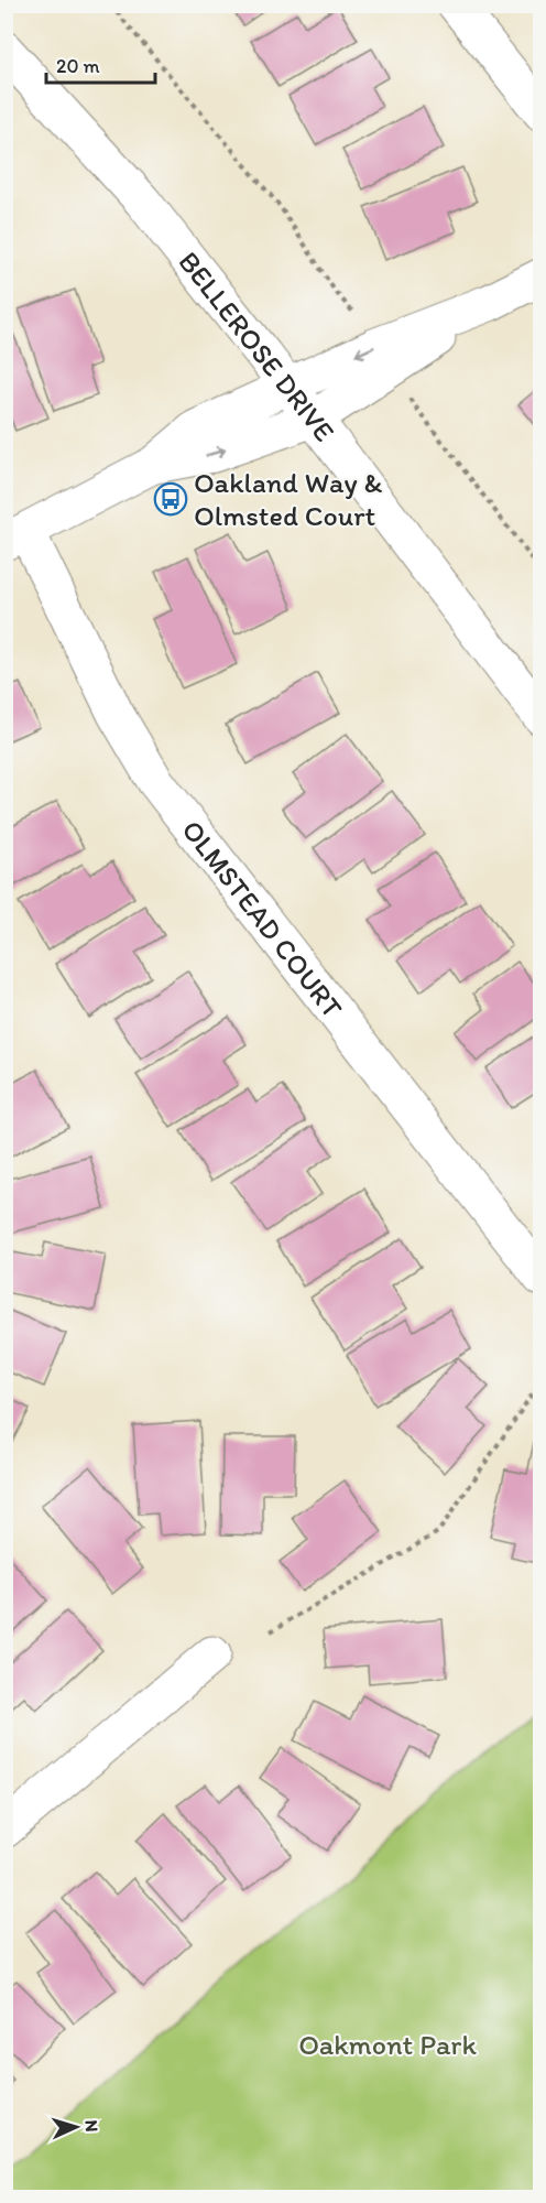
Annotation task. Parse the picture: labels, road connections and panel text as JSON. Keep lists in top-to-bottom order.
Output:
{
  "streets": {
    "street": ["BELLEROSE DRIVE", "OLMSTEAD COURT"]
  },
  "parks": ["Oakmont Park"],
  "places": {
    "bus stop": ["Oakland Way & Olmsted Court"]
  },
  "scale_bar": "20 m",
  "north": "right"
}
